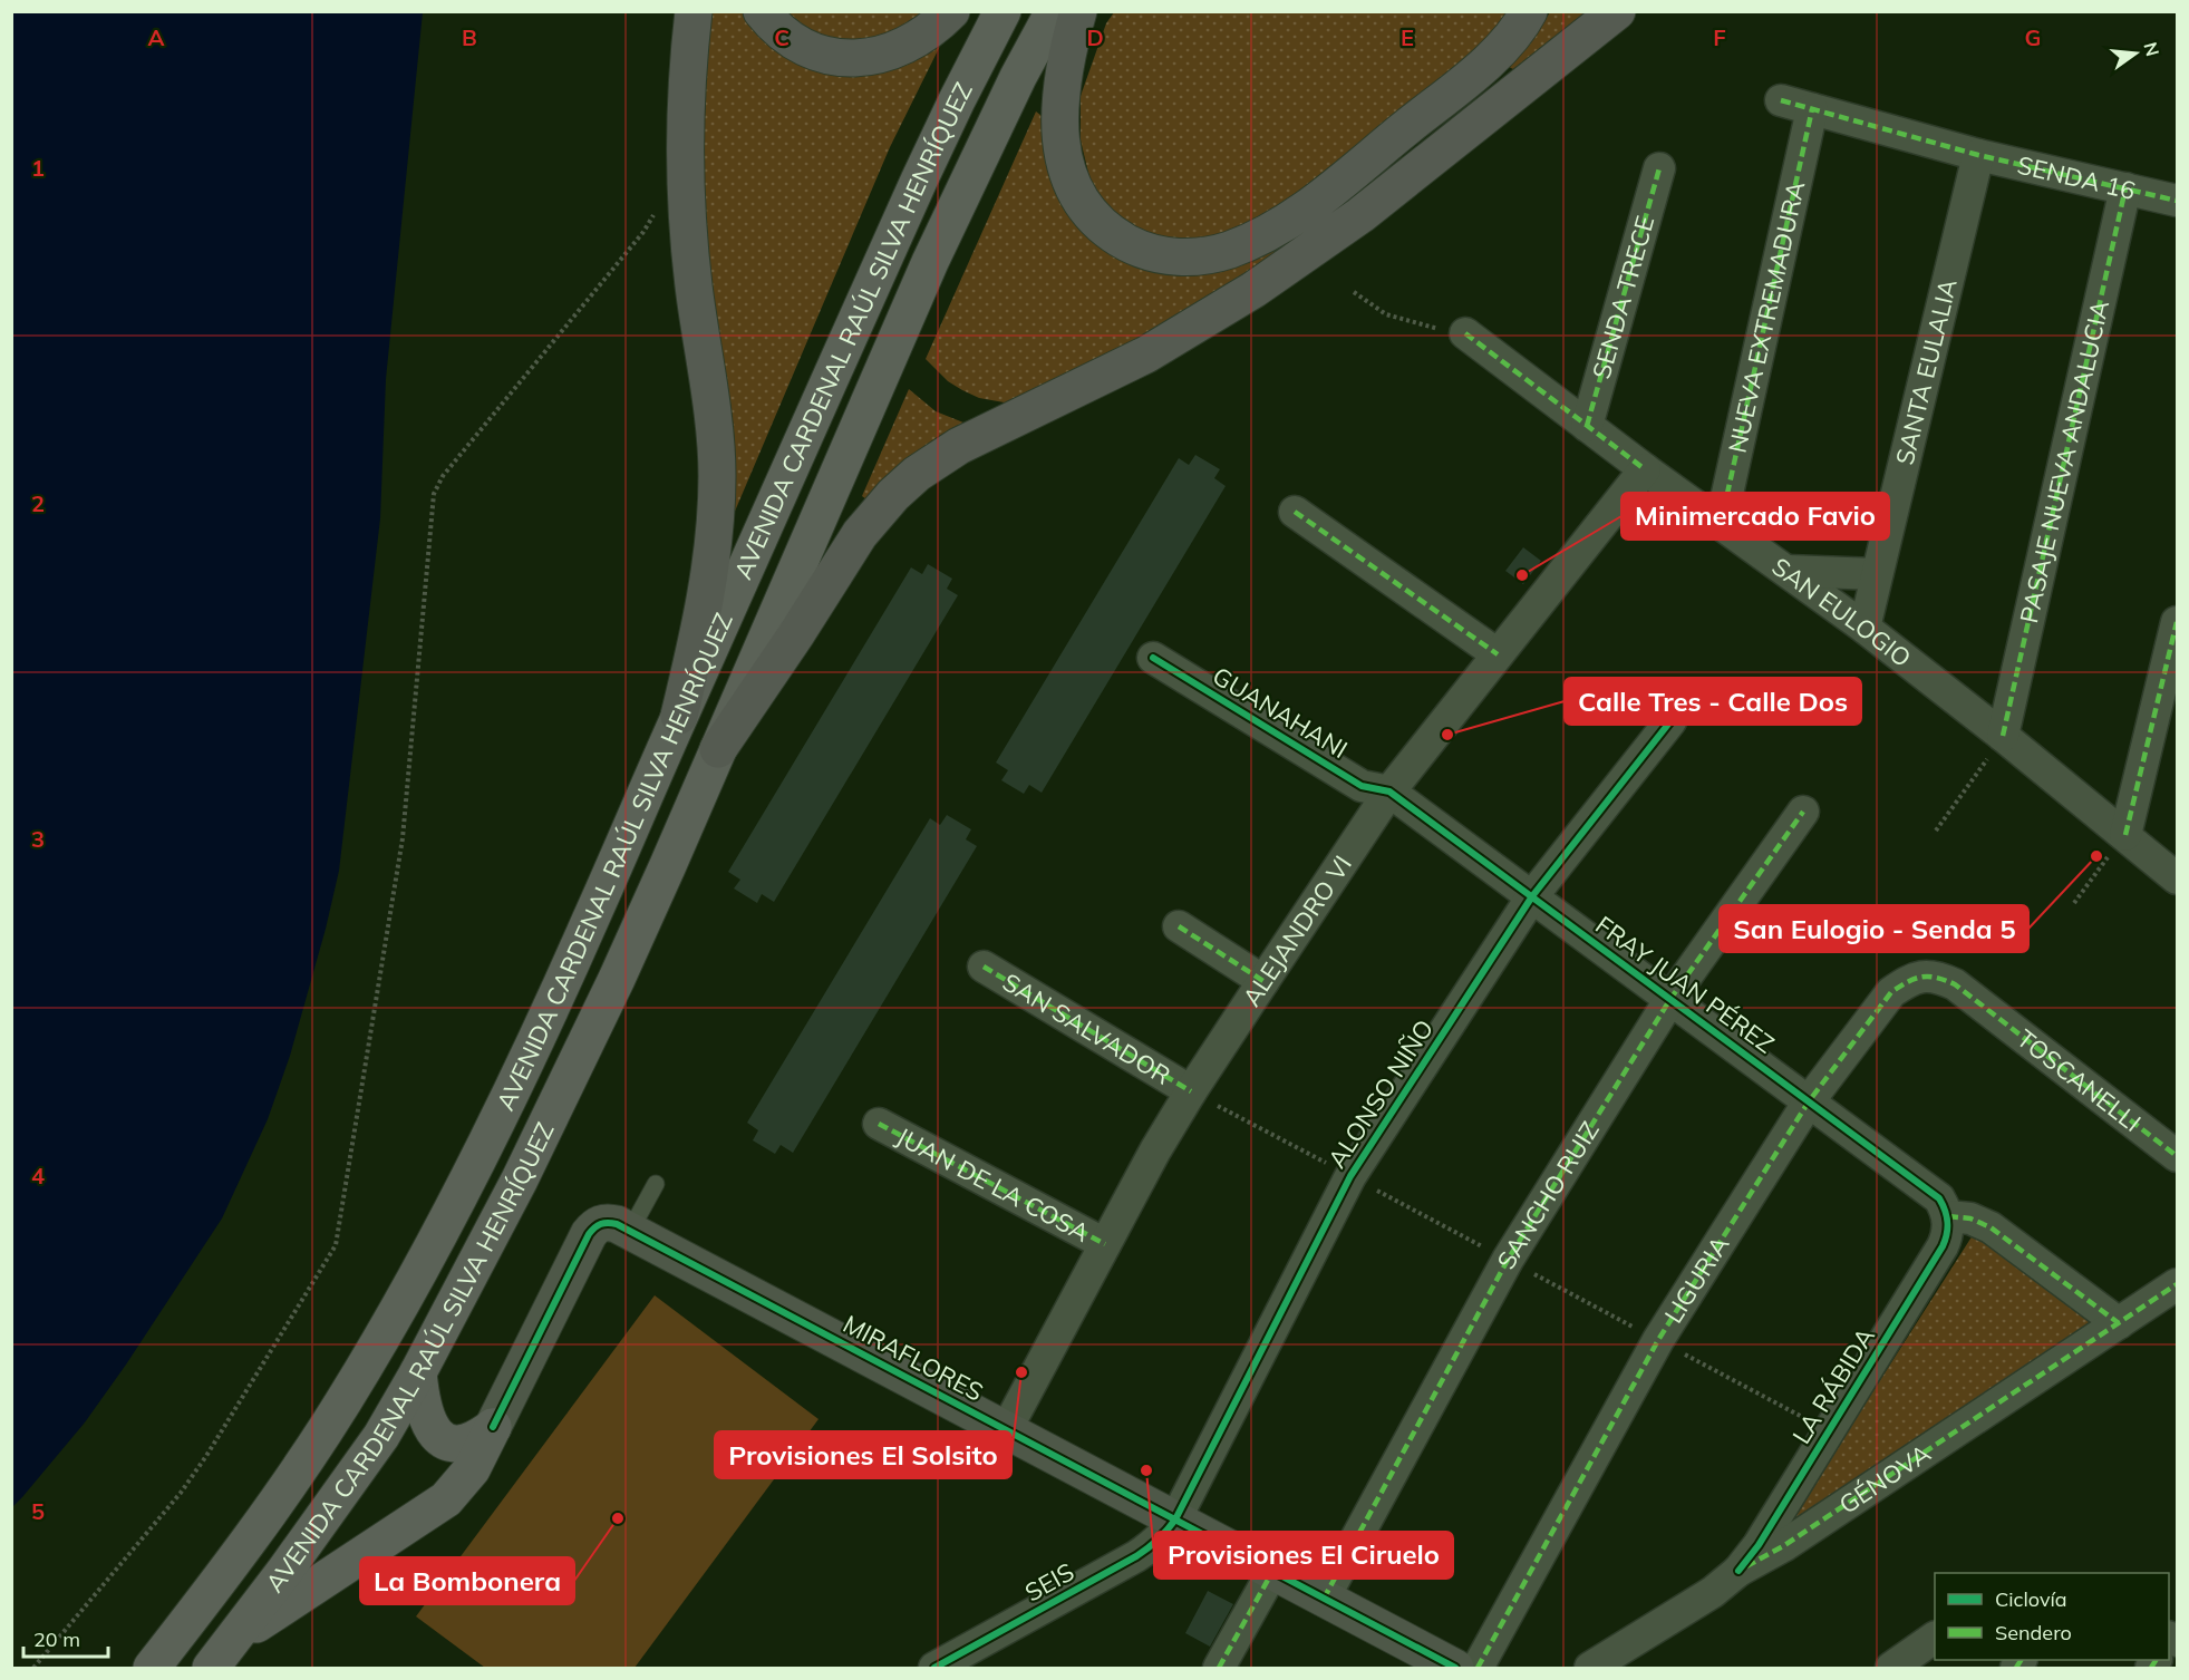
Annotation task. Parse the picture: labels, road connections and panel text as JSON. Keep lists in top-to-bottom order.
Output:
{
  "streets": {
    "main road": ["AVENIDA CARDENAL RAÚL SILVA HENRÍQUEZ"],
    "street": [
      "SENDA 16",
      "SENDA TRECE",
      "NUEVA EXTREMADURA",
      "SANTA EULALIA",
      "PASAJE NUEVA ANDALUCIA",
      "SAN EULOGIO",
      "GUANAHANI",
      "ALEJANDRO VI",
      "FRAY JUAN PÉREZ",
      "SAN SALVADOR",
      "TOSCANELLI",
      "ALONSO NIÑO",
      "JUAN DE LA COSA",
      "SANCHO RUIZ",
      "LIGURIA",
      "MIRAFLORES",
      "LA RÁBIDA",
      "GÉNOVA",
      "SEIS"
    ]
  },
  "crossings": [
    ["SENDA 16", "NUEVA EXTREMADURA"],
    ["SENDA 16", "SANTA EULALIA"],
    ["SENDA 16", "PASAJE NUEVA ANDALUCIA"],
    ["SENDA TRECE", "SAN EULOGIO"],
    ["NUEVA EXTREMADURA", "SAN EULOGIO"],
    ["SANTA EULALIA", "SAN EULOGIO"],
    ["PASAJE NUEVA ANDALUCIA", "SAN EULOGIO"],
    ["SAN EULOGIO", "ALEJANDRO VI"],
    ["GUANAHANI", "ALEJANDRO VI"],
    ["GUANAHANI", "FRAY JUAN PÉREZ"],
    ["ALEJANDRO VI", "FRAY JUAN PÉREZ"],
    ["ALEJANDRO VI", "SAN SALVADOR"],
    ["ALEJANDRO VI", "JUAN DE LA COSA"],
    ["ALEJANDRO VI", "MIRAFLORES"],
    ["FRAY JUAN PÉREZ", "ALONSO NIÑO"],
    ["FRAY JUAN PÉREZ", "SANCHO RUIZ"],
    ["FRAY JUAN PÉREZ", "LIGURIA"],
    ["FRAY JUAN PÉREZ", "LA RÁBIDA"],
    ["TOSCANELLI", "LIGURIA"],
    ["ALONSO NIÑO", "MIRAFLORES"],
    ["ALONSO NIÑO", "SEIS"],
    ["SANCHO RUIZ", "MIRAFLORES"],
    ["MIRAFLORES", "SEIS"],
    ["LA RÁBIDA", "GÉNOVA"]
  ],
  "places": [
    "Minimercado Favio",
    "Calle Tres - Calle Dos",
    "San Eulogio - Senda 5",
    "Provisiones El Solsito",
    "Provisiones El Ciruelo",
    "La Bombonera"
  ],
  "legend": ["Ciclovía", "Sendero"],
  "scale_bar": "20 m",
  "north": "right",
  "grid": {
    "columns": [
      "A",
      "B",
      "C",
      "D",
      "E",
      "F",
      "G"
    ],
    "rows": [
      "1",
      "2",
      "3",
      "4",
      "5"
    ]
  }
}
